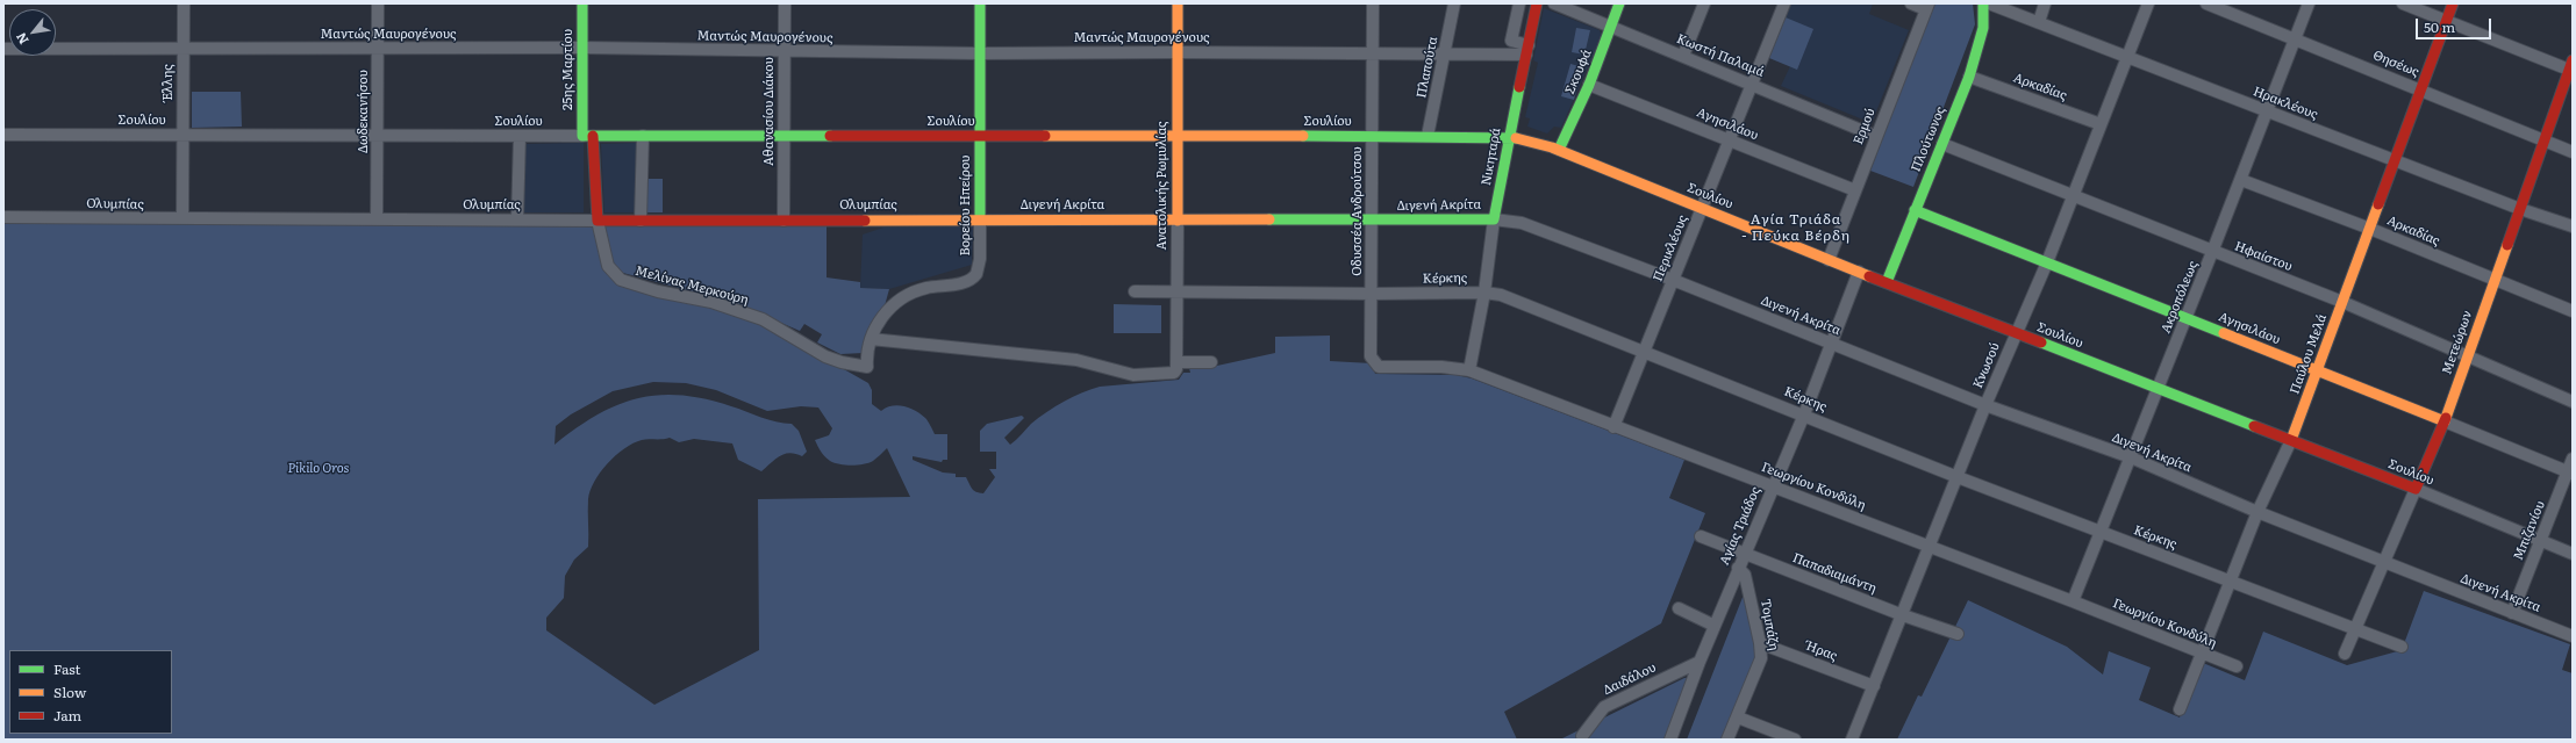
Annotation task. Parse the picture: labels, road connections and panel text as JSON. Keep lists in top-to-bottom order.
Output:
{
  "streets": {
    "street": [
      "Μαντώς Μαυρογένους",
      "Κωστή Παλαμά",
      "Θησέως",
      "Πλαπούτα",
      "25ης Μαρτίου",
      "Σκουφά",
      "Έλλης",
      "Αρκαδίας",
      "Ηρακλέους",
      "Δωδεκανήσου",
      "Αθανασίου Διάκου",
      "Σουλίου",
      "Αγησιλάου",
      "Ερμού",
      "Πλούτωνος",
      "Νικηταρά",
      "Ανατολικής Ρωμυλίας",
      "Ολυμπίας",
      "Βορείου Ηπείρου",
      "Διγενή Ακρίτα",
      "Οδυσσέα Ανδρούτσου",
      "Περικλέους",
      "Ηφαίστου",
      "Κέρκης",
      "Μελίνας Μερκούρη",
      "Ακροπόλεως",
      "Μετεώρων",
      "Παύλου Μελά",
      "Κνωσού",
      "Γεωργίου Κονδύλη",
      "Αγίας Τριάδος",
      "Μπιζανίου",
      "Παπαδιαμάντη",
      "Τομπάζη",
      "Ήρας",
      "Δαιδάλου"
    ]
  },
  "crossings": [
    ["Μαντώς Μαυρογένους", "Πλαπούτα"],
    ["Μαντώς Μαυρογένους", "25ης Μαρτίου"],
    ["Μαντώς Μαυρογένους", "Έλλης"],
    ["Μαντώς Μαυρογένους", "Δωδεκανήσου"],
    ["Μαντώς Μαυρογένους", "Αθανασίου Διάκου"],
    ["Μαντώς Μαυρογένους", "Νικηταρά"],
    ["Μαντώς Μαυρογένους", "Ανατολικής Ρωμυλίας"],
    ["Μαντώς Μαυρογένους", "Βορείου Ηπείρου"],
    ["Μαντώς Μαυρογένους", "Οδυσσέα Ανδρούτσου"],
    ["Κωστή Παλαμά", "Σκουφά"],
    ["Κωστή Παλαμά", "Ερμού"],
    ["Κωστή Παλαμά", "Περικλέους"],
    ["Θησέως", "Ακροπόλεως"],
    ["Θησέως", "Μετεώρων"],
    ["Θησέως", "Παύλου Μελά"],
    ["Πλαπούτα", "Σουλίου"],
    ["25ης Μαρτίου", "Σουλίου"],
    ["25ης Μαρτίου", "Μελίνας Μερκούρη"],
    ["Σκουφά", "Σουλίου"],
    ["Σκουφά", "Αγησιλάου"],
    ["Έλλης", "Σουλίου"],
    ["Έλλης", "Ολυμπίας"],
    ["Αρκαδίας", "Πλούτωνος"],
    ["Αρκαδίας", "Ακροπόλεως"],
    ["Αρκαδίας", "Μετεώρων"],
    ["Αρκαδίας", "Παύλου Μελά"],
    ["Αρκαδίας", "Κνωσού"],
    ["Ηρακλέους", "Ακροπόλεως"],
    ["Ηρακλέους", "Μετεώρων"],
    ["Ηρακλέους", "Παύλου Μελά"],
    ["Ηρακλέους", "Κνωσού"],
    ["Δωδεκανήσου", "Σουλίου"],
    ["Δωδεκανήσου", "Ολυμπίας"],
    ["Αθανασίου Διάκου", "Σουλίου"],
    ["Αθανασίου Διάκου", "Ολυμπίας"],
    ["Σουλίου", "Ερμού"],
    ["Σουλίου", "Πλούτωνος"],
    ["Σουλίου", "Νικηταρά"],
    ["Σουλίου", "Ανατολικής Ρωμυλίας"],
    ["Σουλίου", "Βορείου Ηπείρου"],
    ["Σουλίου", "Οδυσσέα Ανδρούτσου"],
    ["Σουλίου", "Περικλέους"],
    ["Σουλίου", "Μελίνας Μερκούρη"],
    ["Σουλίου", "Ακροπόλεως"],
    ["Σουλίου", "Μετεώρων"],
    ["Σουλίου", "Παύλου Μελά"],
    ["Σουλίου", "Κνωσού"],
    ["Σουλίου", "Αγίας Τριάδος"],
    ["Σουλίου", "Μπιζανίου"],
    ["Αγησιλάου", "Ερμού"],
    ["Αγησιλάου", "Πλούτωνος"],
    ["Αγησιλάου", "Περικλέους"],
    ["Αγησιλάου", "Ακροπόλεως"],
    ["Αγησιλάου", "Μετεώρων"],
    ["Αγησιλάου", "Παύλου Μελά"],
    ["Αγησιλάου", "Κνωσού"],
    ["Αγησιλάου", "Μπιζανίου"],
    ["Πλούτωνος", "Ηφαίστου"],
    ["Νικηταρά", "Διγενή Ακρίτα"],
    ["Νικηταρά", "Κέρκης"],
    ["Νικηταρά", "Γεωργίου Κονδύλη"],
    ["Ανατολικής Ρωμυλίας", "Διγενή Ακρίτα"],
    ["Ανατολικής Ρωμυλίας", "Κέρκης"],
    ["Ολυμπίας", "Βορείου Ηπείρου"],
    ["Ολυμπίας", "Διγενή Ακρίτα"],
    ["Ολυμπίας", "Μελίνας Μερκούρη"],
    ["Βορείου Ηπείρου", "Διγενή Ακρίτα"],
    ["Βορείου Ηπείρου", "Μελίνας Μερκούρη"],
    ["Διγενή Ακρίτα", "Οδυσσέα Ανδρούτσου"],
    ["Διγενή Ακρίτα", "Περικλέους"],
    ["Διγενή Ακρίτα", "Ακροπόλεως"],
    ["Διγενή Ακρίτα", "Μετεώρων"],
    ["Διγενή Ακρίτα", "Παύλου Μελά"],
    ["Διγενή Ακρίτα", "Κνωσού"],
    ["Διγενή Ακρίτα", "Αγίας Τριάδος"],
    ["Διγενή Ακρίτα", "Μπιζανίου"],
    ["Οδυσσέα Ανδρούτσου", "Κέρκης"],
    ["Οδυσσέα Ανδρούτσου", "Γεωργίου Κονδύλη"],
    ["Περικλέους", "Κέρκης"],
    ["Περικλέους", "Γεωργίου Κονδύλη"],
    ["Ηφαίστου", "Ακροπόλεως"],
    ["Ηφαίστου", "Μετεώρων"],
    ["Ηφαίστου", "Παύλου Μελά"],
    ["Ηφαίστου", "Κνωσού"],
    ["Κέρκης", "Ακροπόλεως"],
    ["Κέρκης", "Μετεώρων"],
    ["Κέρκης", "Παύλου Μελά"],
    ["Κέρκης", "Κνωσού"],
    ["Κέρκης", "Αγίας Τριάδος"],
    ["Ακροπόλεως", "Γεωργίου Κονδύλη"],
    ["Παύλου Μελά", "Γεωργίου Κονδύλη"],
    ["Κνωσού", "Γεωργίου Κονδύλη"],
    ["Κνωσού", "Παπαδιαμάντη"],
    ["Κνωσού", "Ήρας"],
    ["Γεωργίου Κονδύλη", "Αγίας Τριάδος"],
    ["Αγίας Τριάδος", "Παπαδιαμάντη"],
    ["Αγίας Τριάδος", "Τομπάζη"],
    ["Αγίας Τριάδος", "Δαιδάλου"],
    ["Τομπάζη", "Ήρας"]
  ],
  "districts": ["Αγία Τριάδα - Πεύκα Βέρδη"],
  "parks": ["Pikilo Oros"],
  "legend": ["Fast", "Slow", "Jam"],
  "scale_bar": "50 m",
  "north": "bottom left"
}
